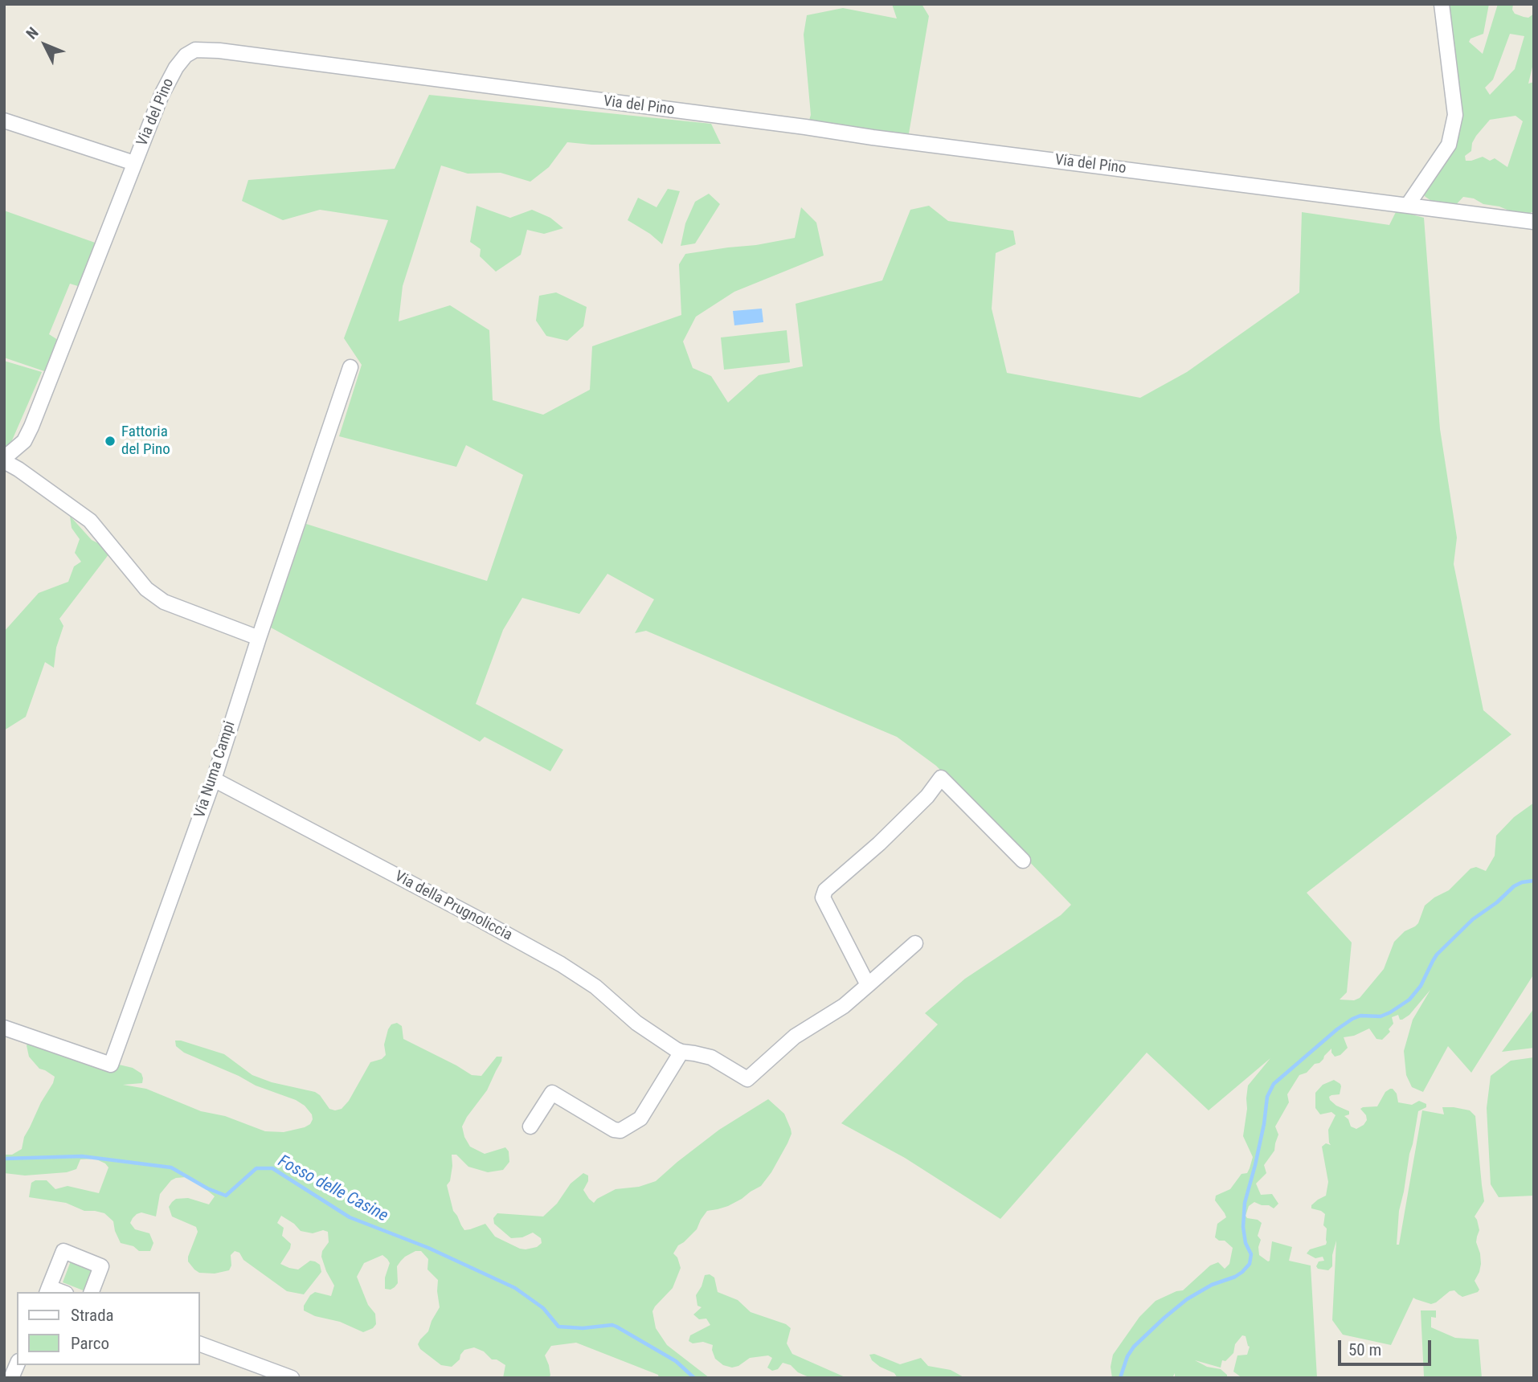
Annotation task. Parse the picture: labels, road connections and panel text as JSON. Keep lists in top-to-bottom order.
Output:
{
  "streets": {
    "street": ["Via del Pino", "Via Numa Campi", "Via della Prugnoliccia"]
  },
  "crossings": [
    ["Via Numa Campi", "Via della Prugnoliccia"]
  ],
  "water": ["Fosso delle Casine"],
  "places": ["Fattoria del Pino"],
  "legend": ["Strada", "Parco"],
  "scale_bar": "50 m",
  "north": "top left"
}
